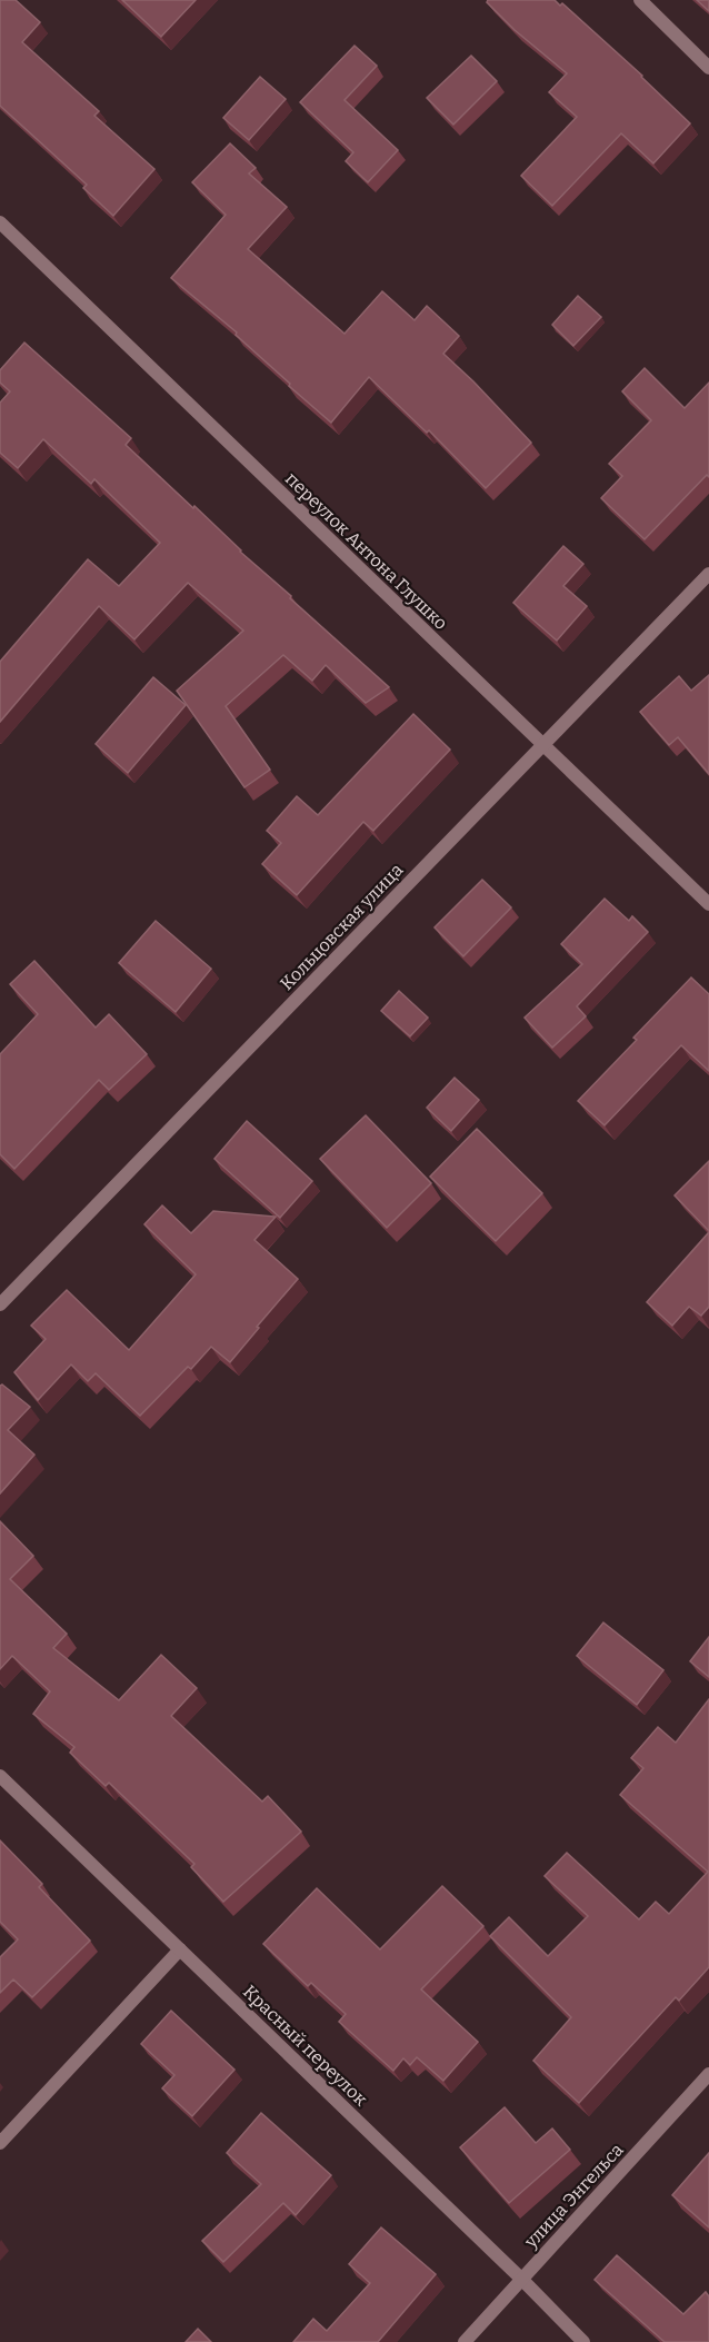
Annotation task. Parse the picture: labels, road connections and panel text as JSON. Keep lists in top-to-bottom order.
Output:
{
  "streets": {
    "street": [
      "переулок Антона Глушко",
      "Кольцовская улица",
      "Красный переулок",
      "улица Энгельса"
    ]
  },
  "crossings": [
    ["переулок Антона Глушко", "Кольцовская улица"],
    ["Красный переулок", "улица Энгельса"]
  ]
}
